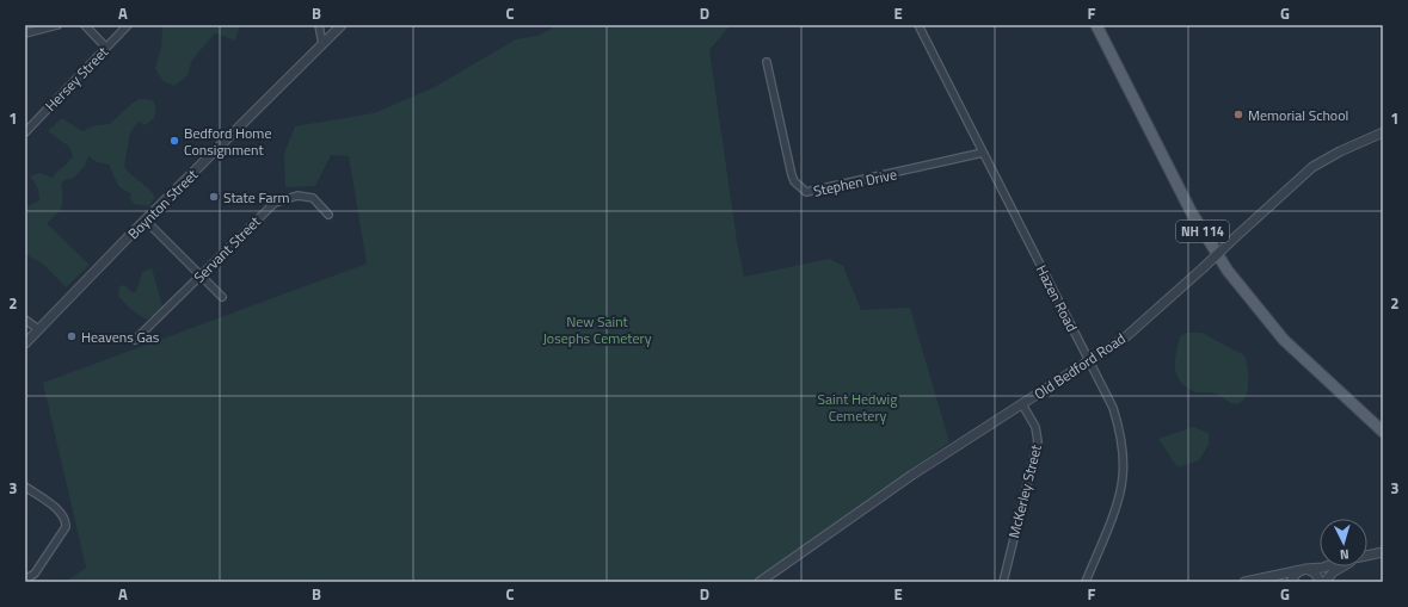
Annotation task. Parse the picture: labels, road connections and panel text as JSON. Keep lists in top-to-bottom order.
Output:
{
  "streets": {
    "main road": ["NH 114"],
    "street": [
      "Hersey Street",
      "Stephen Drive",
      "Boynton Street",
      "Servant Street",
      "Hazen Road",
      "Old Bedford Road",
      "McKerley Street"
    ]
  },
  "crossings": [
    ["Stephen Drive", "Hazen Road"],
    ["Hazen Road", "Old Bedford Road"],
    ["Old Bedford Road", "McKerley Street"]
  ],
  "parks": ["New Saint Josephs Cemetery", "Saint Hedwig Cemetery"],
  "places": [
    "Memorial School",
    "Bedford Home Consignment",
    "State Farm",
    "Heavens Gas"
  ],
  "north": "bottom",
  "grid": {
    "columns": [
      "A",
      "B",
      "C",
      "D",
      "E",
      "F",
      "G"
    ],
    "rows": ["1", "2", "3"]
  }
}
